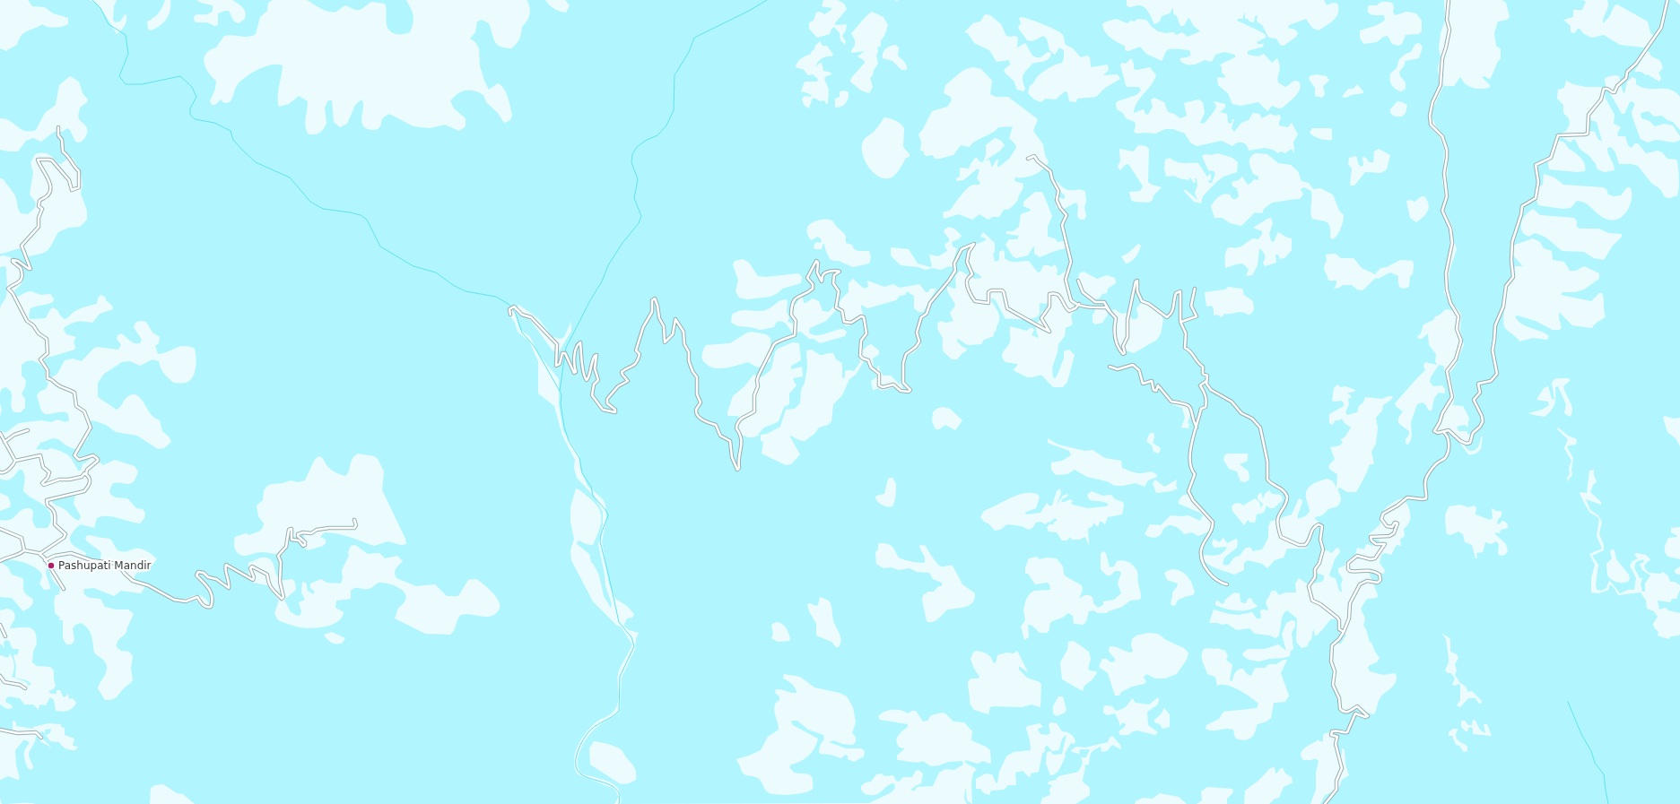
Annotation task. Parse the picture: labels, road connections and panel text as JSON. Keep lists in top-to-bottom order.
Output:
{
  "places": ["Pashupati Mandir"]
}
